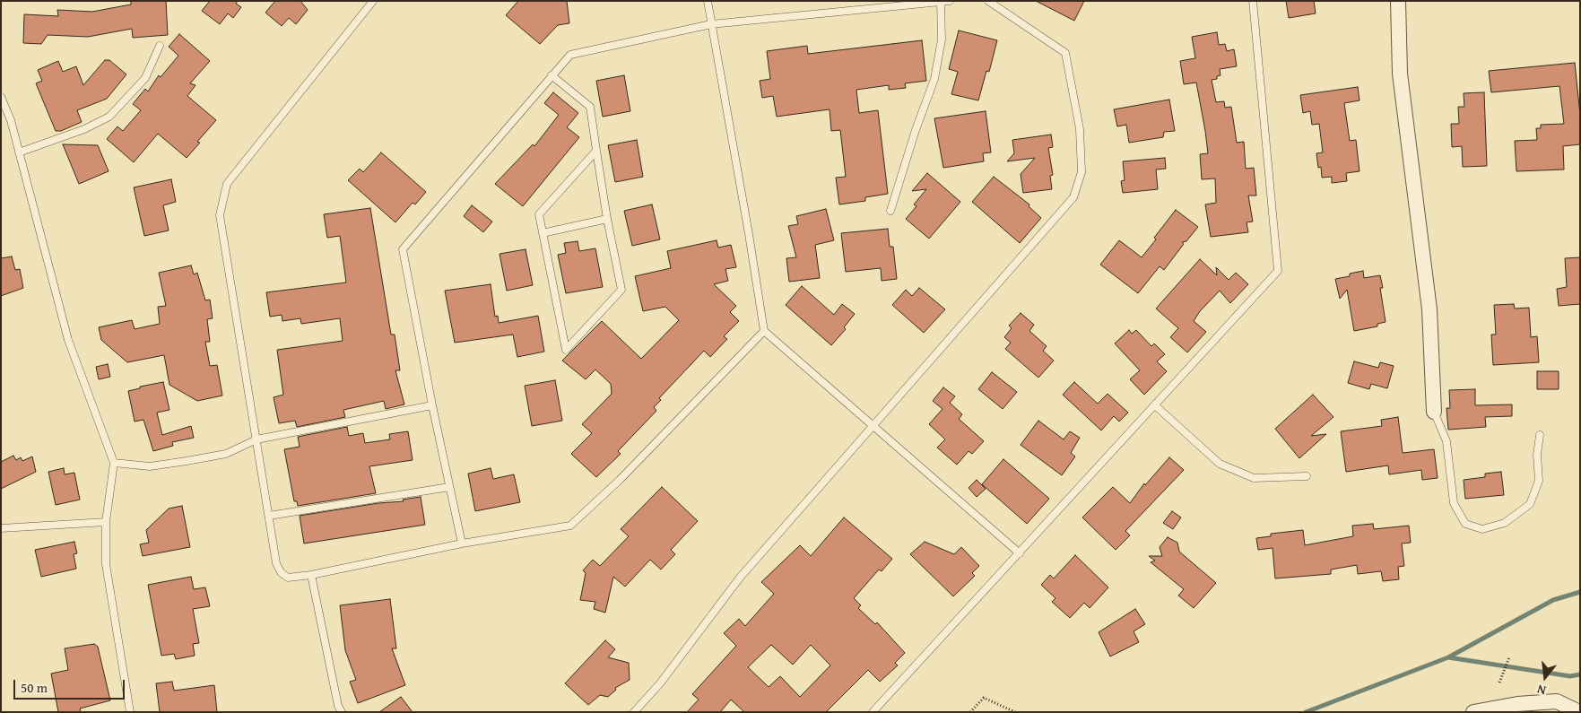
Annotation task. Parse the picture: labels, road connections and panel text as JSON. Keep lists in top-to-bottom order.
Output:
{
  "scale_bar": "50 m",
  "north": "bottom"
}
